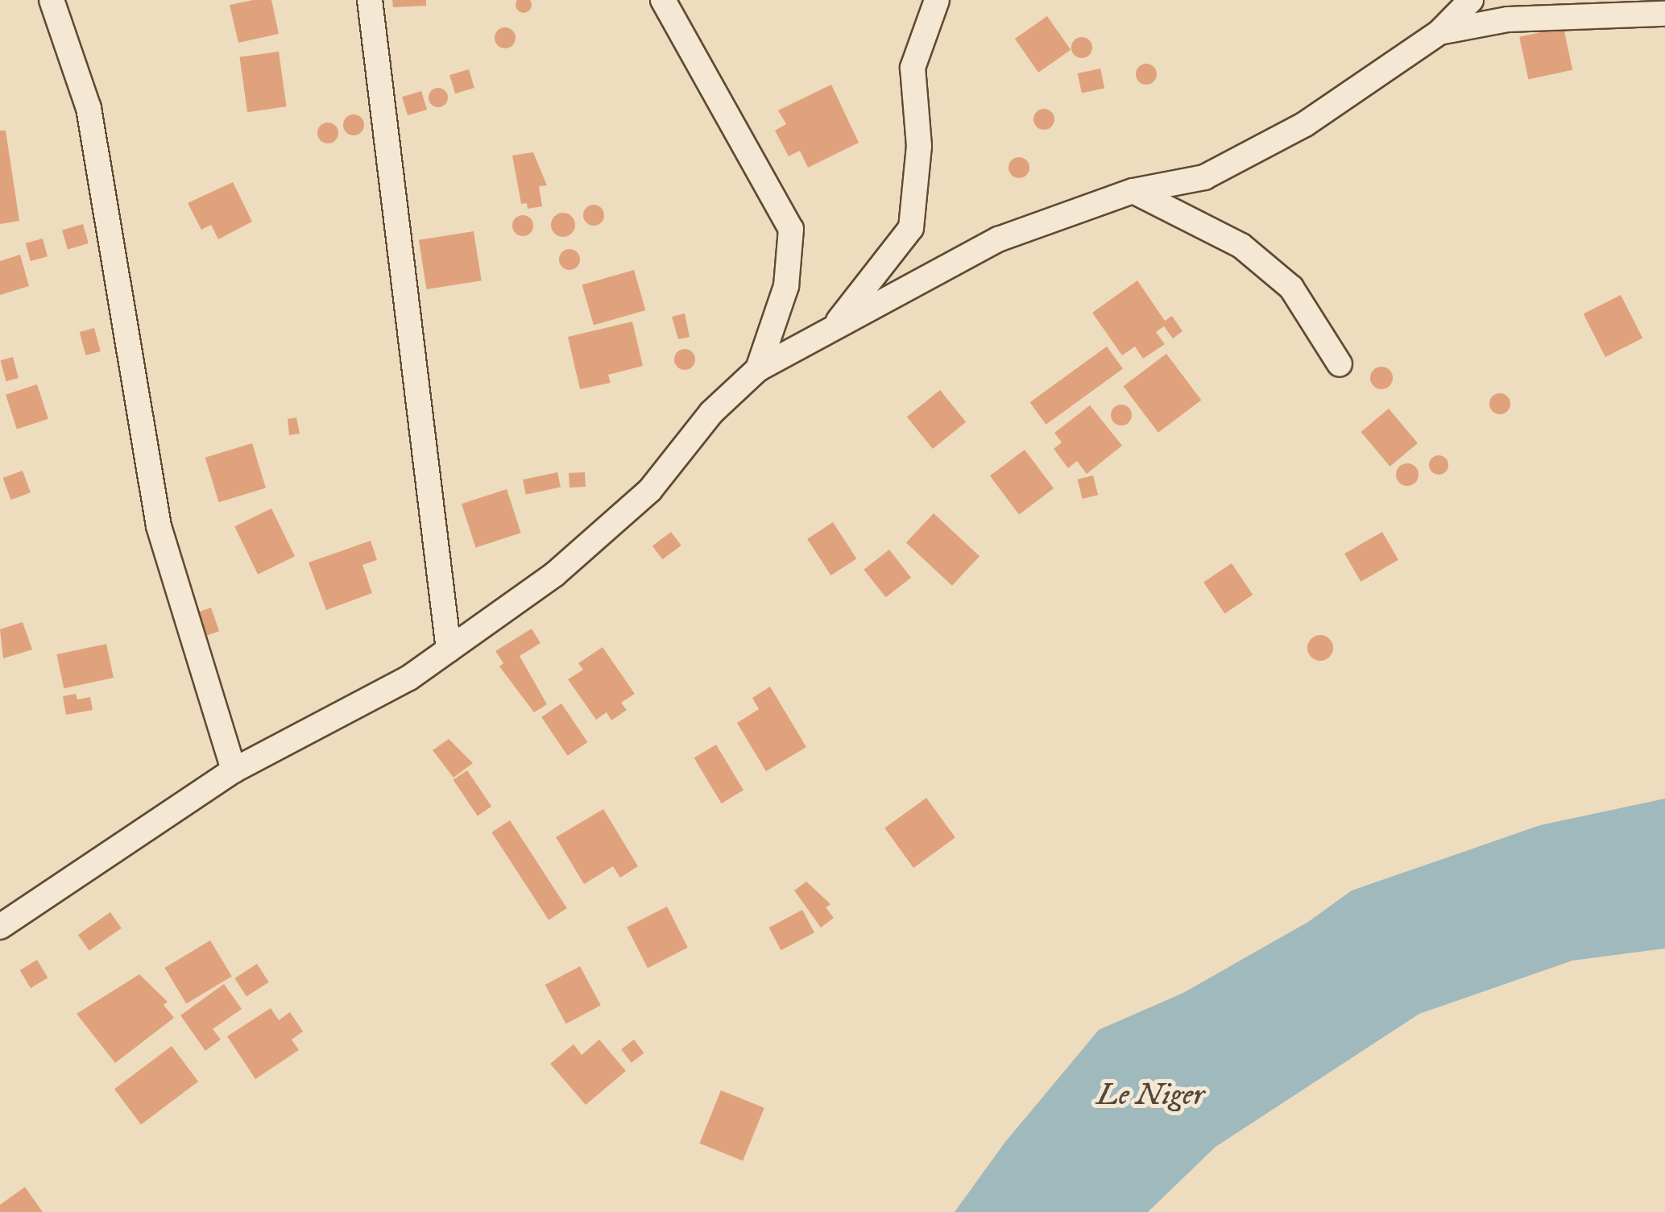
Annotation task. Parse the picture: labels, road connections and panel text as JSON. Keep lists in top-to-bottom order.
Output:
{
  "water": ["Le Niger"]
}
